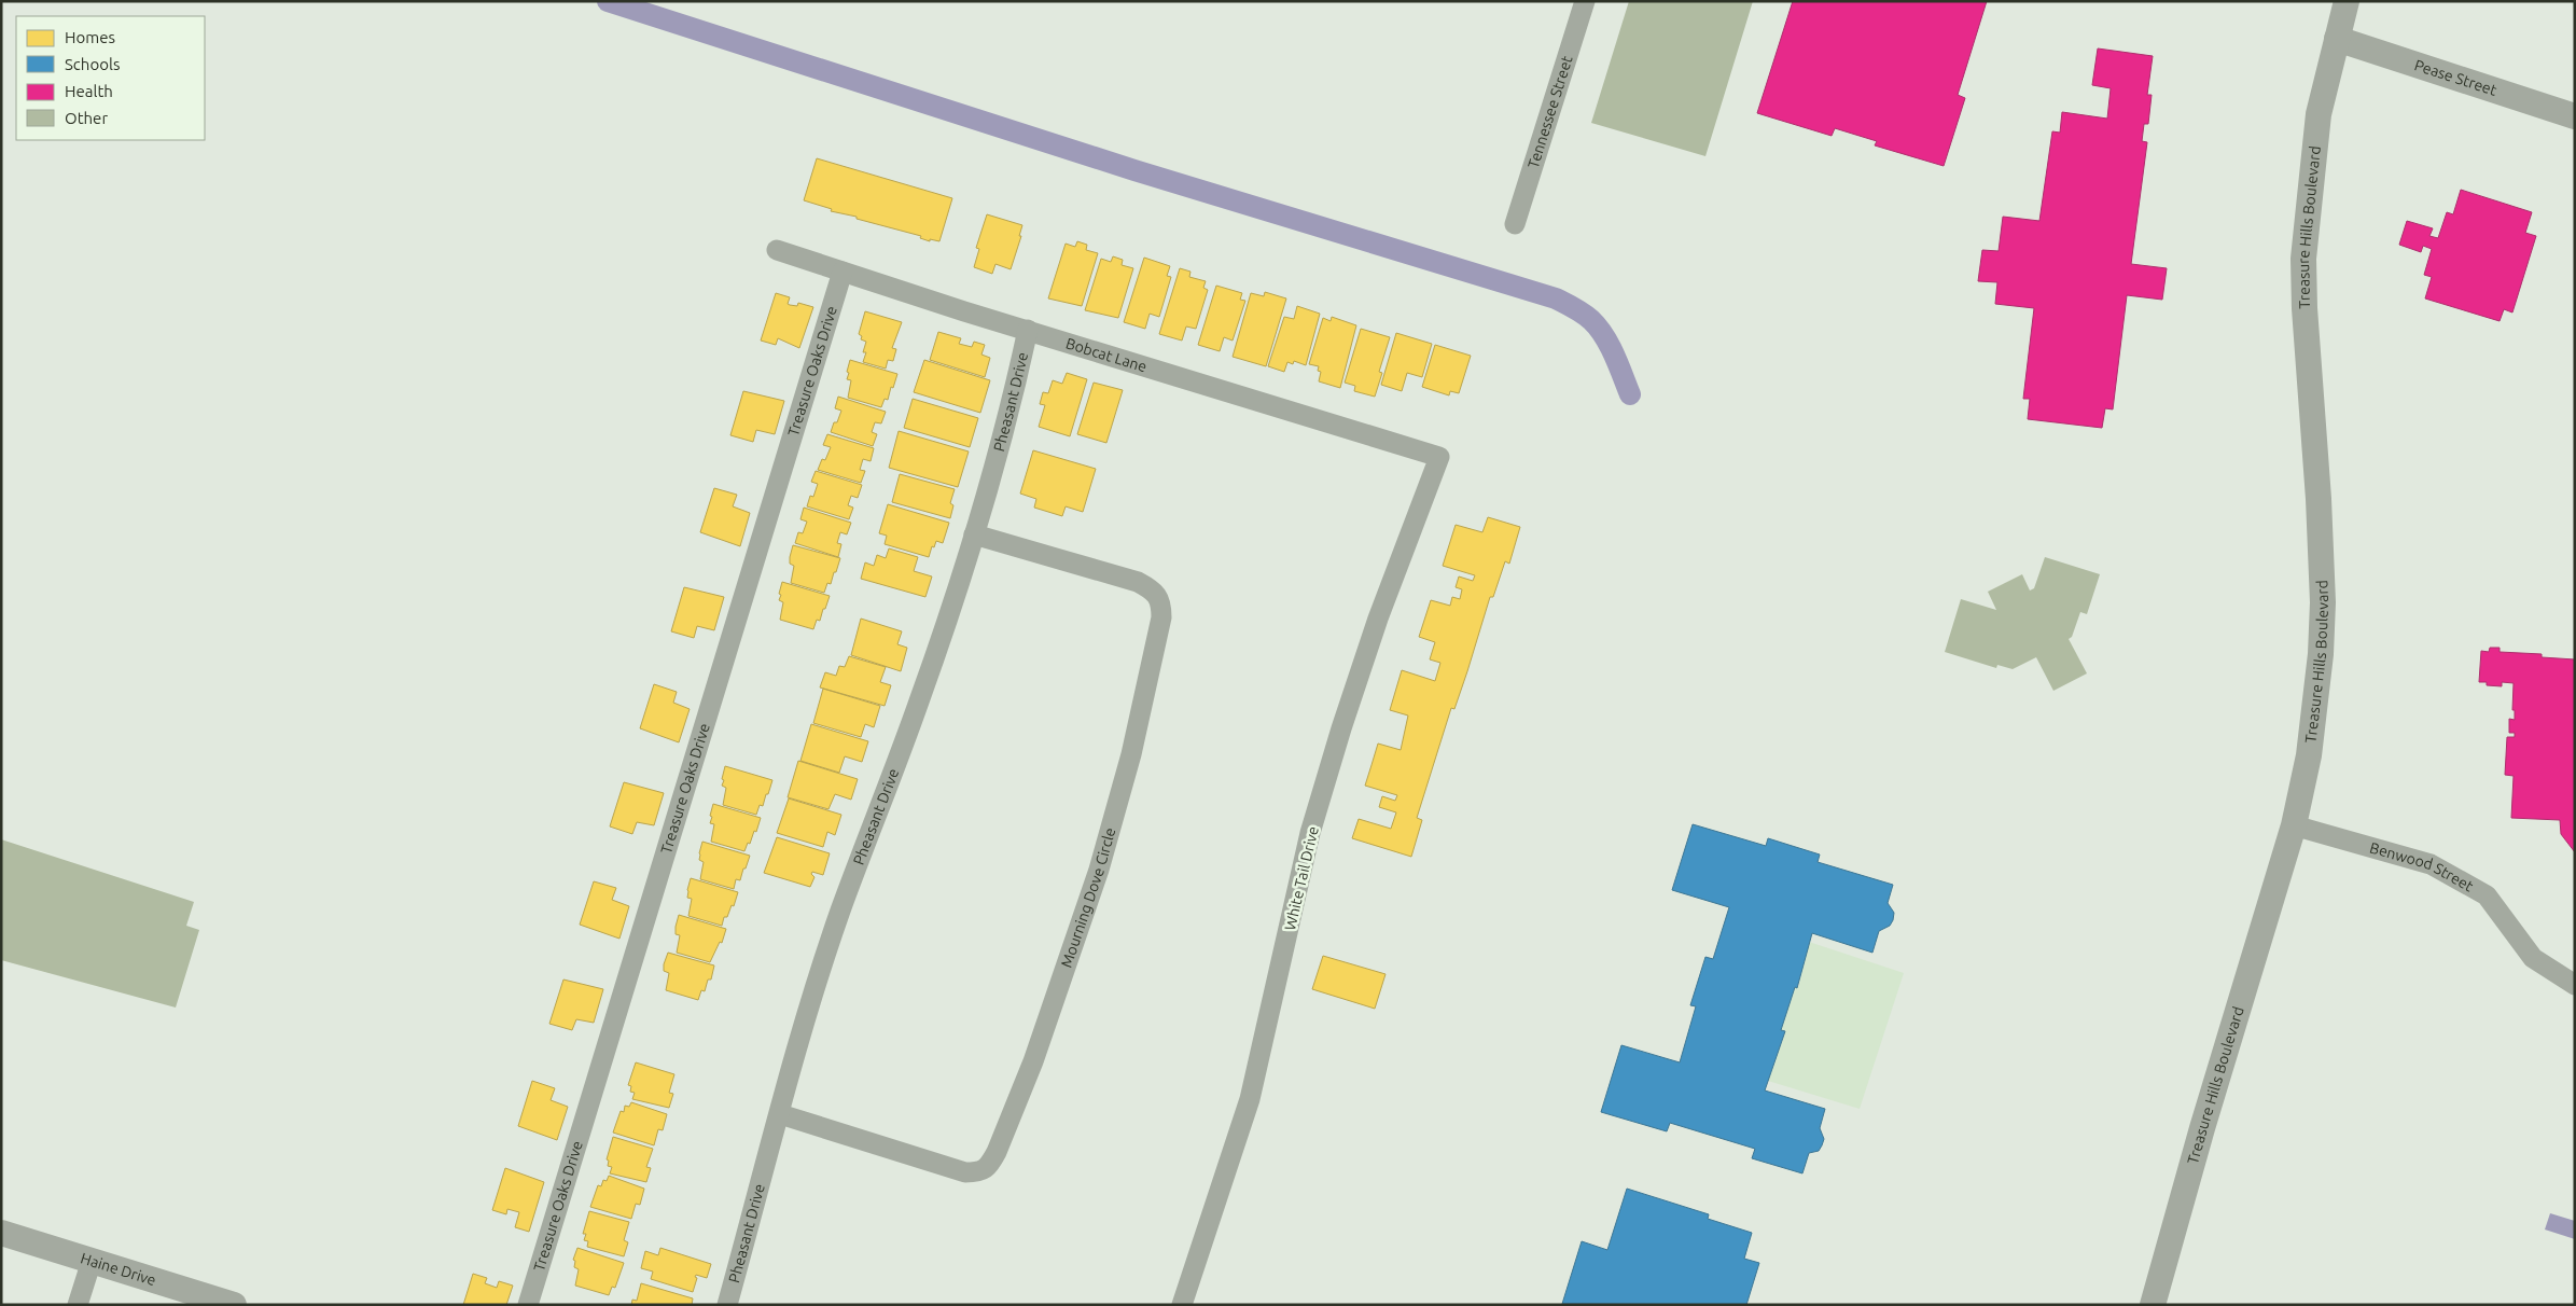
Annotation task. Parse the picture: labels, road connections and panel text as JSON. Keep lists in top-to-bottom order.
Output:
{
  "streets": {
    "street": [
      "Pease Street",
      "Tennessee Street",
      "Treasure Hills Boulevard",
      "Bobcat Lane",
      "Treasure Oaks Drive",
      "Pheasant Drive",
      "Benwood Street",
      "White Tail Drive",
      "Mourning Dove Circle",
      "Haine Drive"
    ]
  },
  "crossings": [
    ["Pease Street", "Treasure Hills Boulevard"],
    ["Treasure Hills Boulevard", "Benwood Street"],
    ["Bobcat Lane", "Treasure Oaks Drive"],
    ["Bobcat Lane", "Pheasant Drive"],
    ["Bobcat Lane", "White Tail Drive"],
    ["Pheasant Drive", "Mourning Dove Circle"]
  ],
  "legend": [
    "Homes",
    "Schools",
    "Health",
    "Other"
  ]
}
